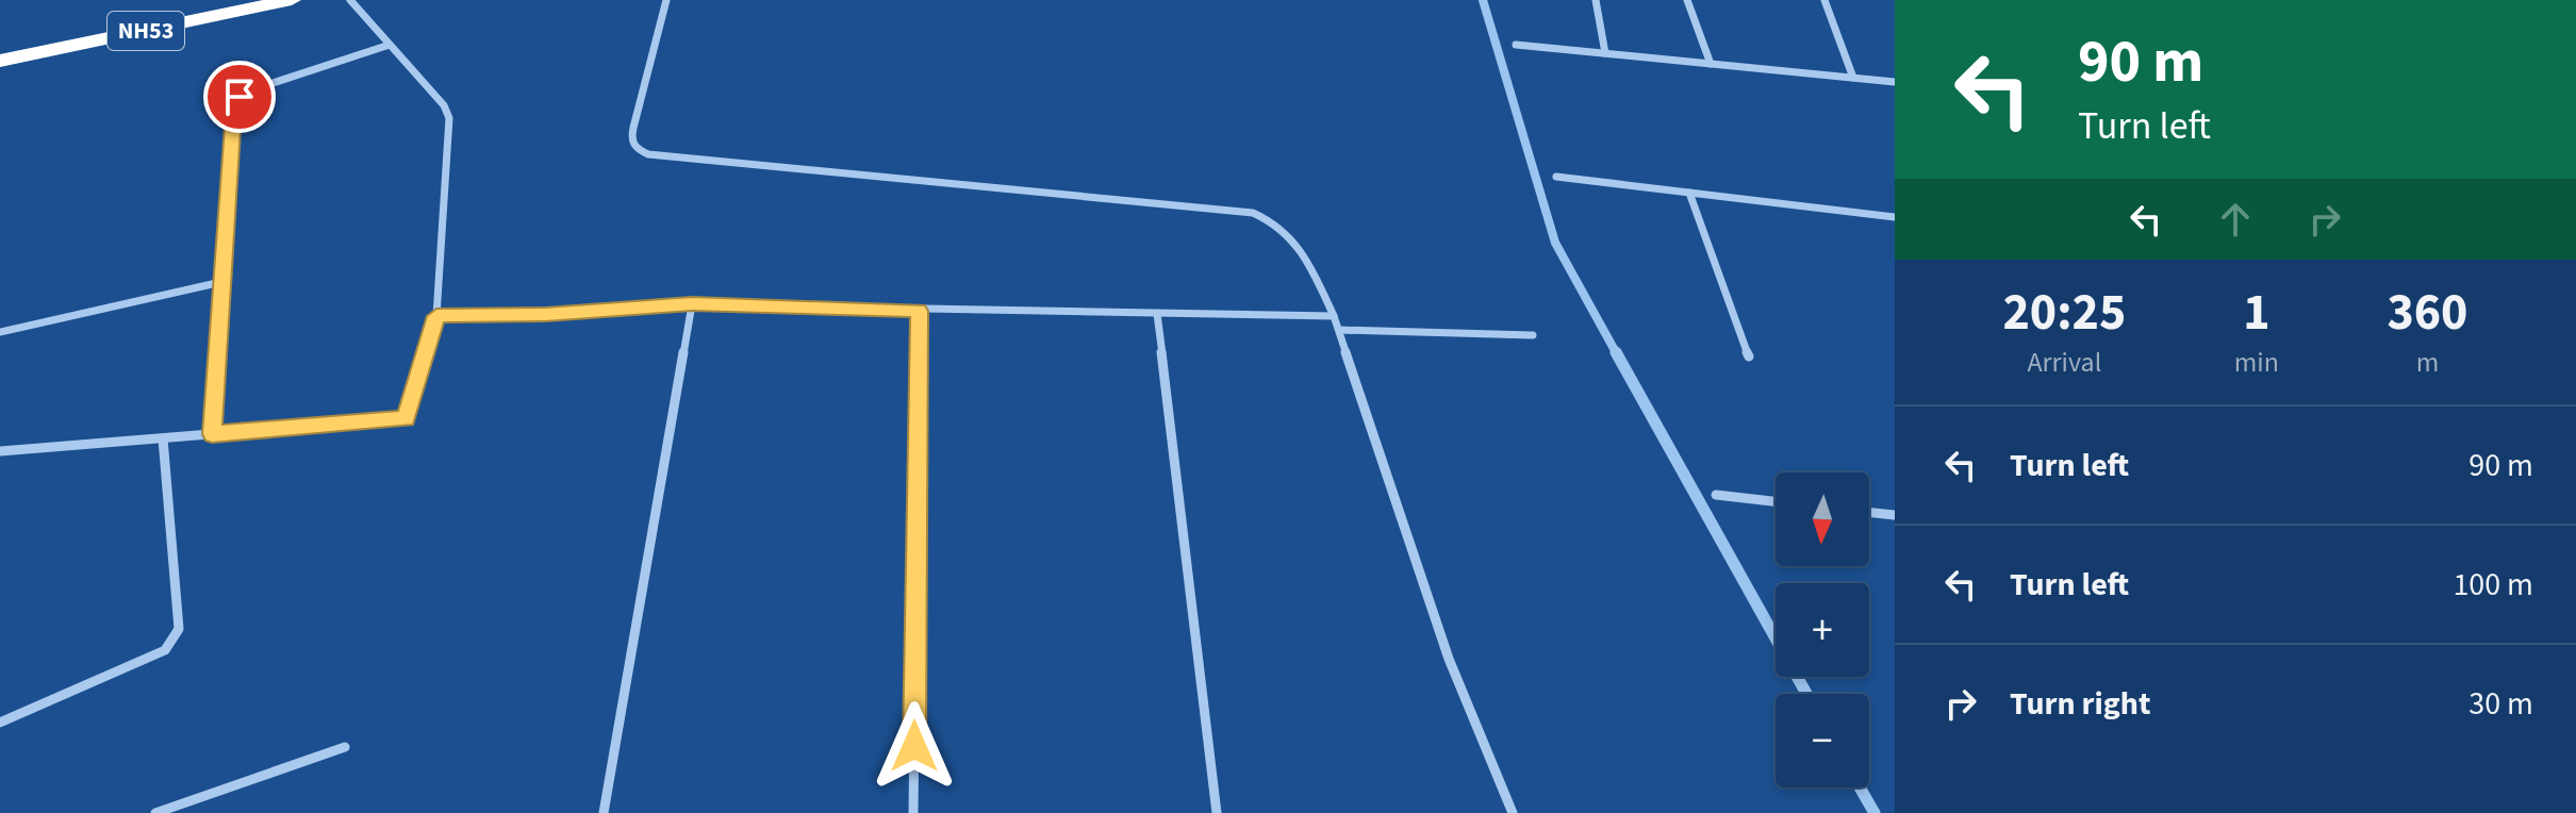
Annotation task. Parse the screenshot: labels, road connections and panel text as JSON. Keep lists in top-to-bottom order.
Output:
{
  "streets": {
    "highway": ["NH53"]
  },
  "north": "bottom",
  "page": {
    "turn": ["90 m", "Turn left"],
    "eta": [
      "20:25",
      "Arrival",
      "1",
      "min",
      "360",
      "m"
    ],
    "list": [
      {
        "name": "Turn left",
        "value": "90 m"
      },
      {
        "name": "Turn left",
        "value": "100 m"
      },
      {
        "name": "Turn right",
        "value": "30 m"
      }
    ],
    "map_buttons": ["+", "−"]
  }
}
